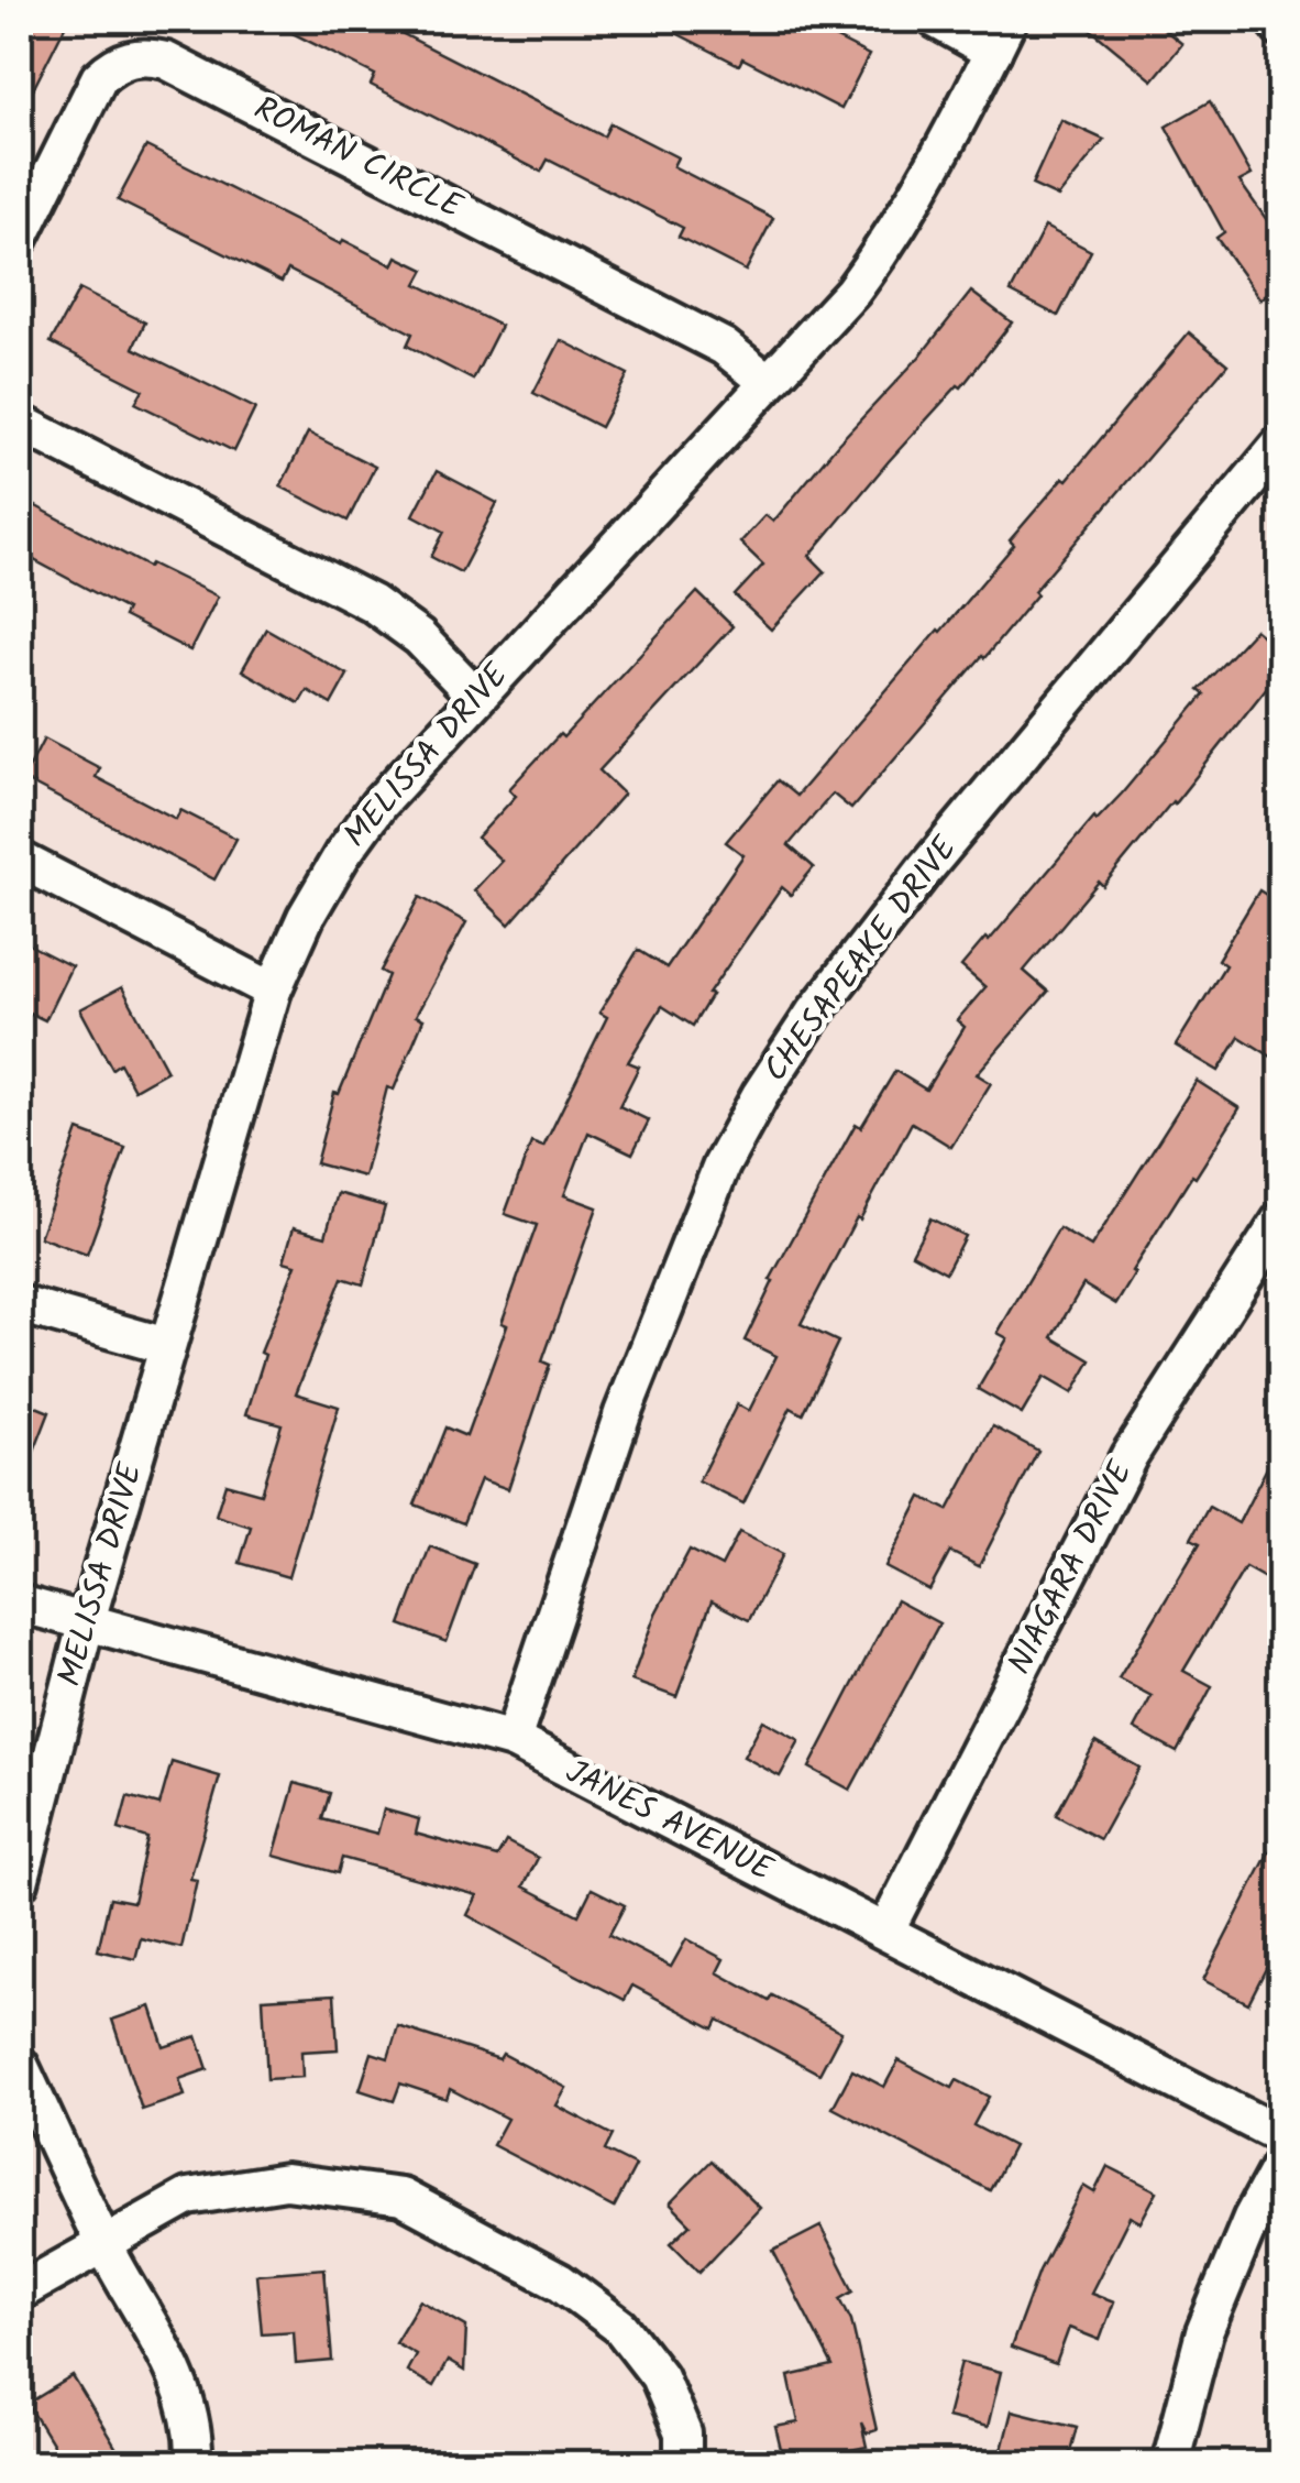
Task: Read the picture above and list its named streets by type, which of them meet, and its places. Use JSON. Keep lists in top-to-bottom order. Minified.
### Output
{"streets":{"street":["ROMAN CIRCLE","MELISSA DRIVE","CHESAPEAKE DRIVE","NIAGARA DRIVE","JANES AVENUE"]},"crossings":[["ROMAN CIRCLE","MELISSA DRIVE"],["MELISSA DRIVE","JANES AVENUE"],["CHESAPEAKE DRIVE","JANES AVENUE"],["NIAGARA DRIVE","JANES AVENUE"]]}
